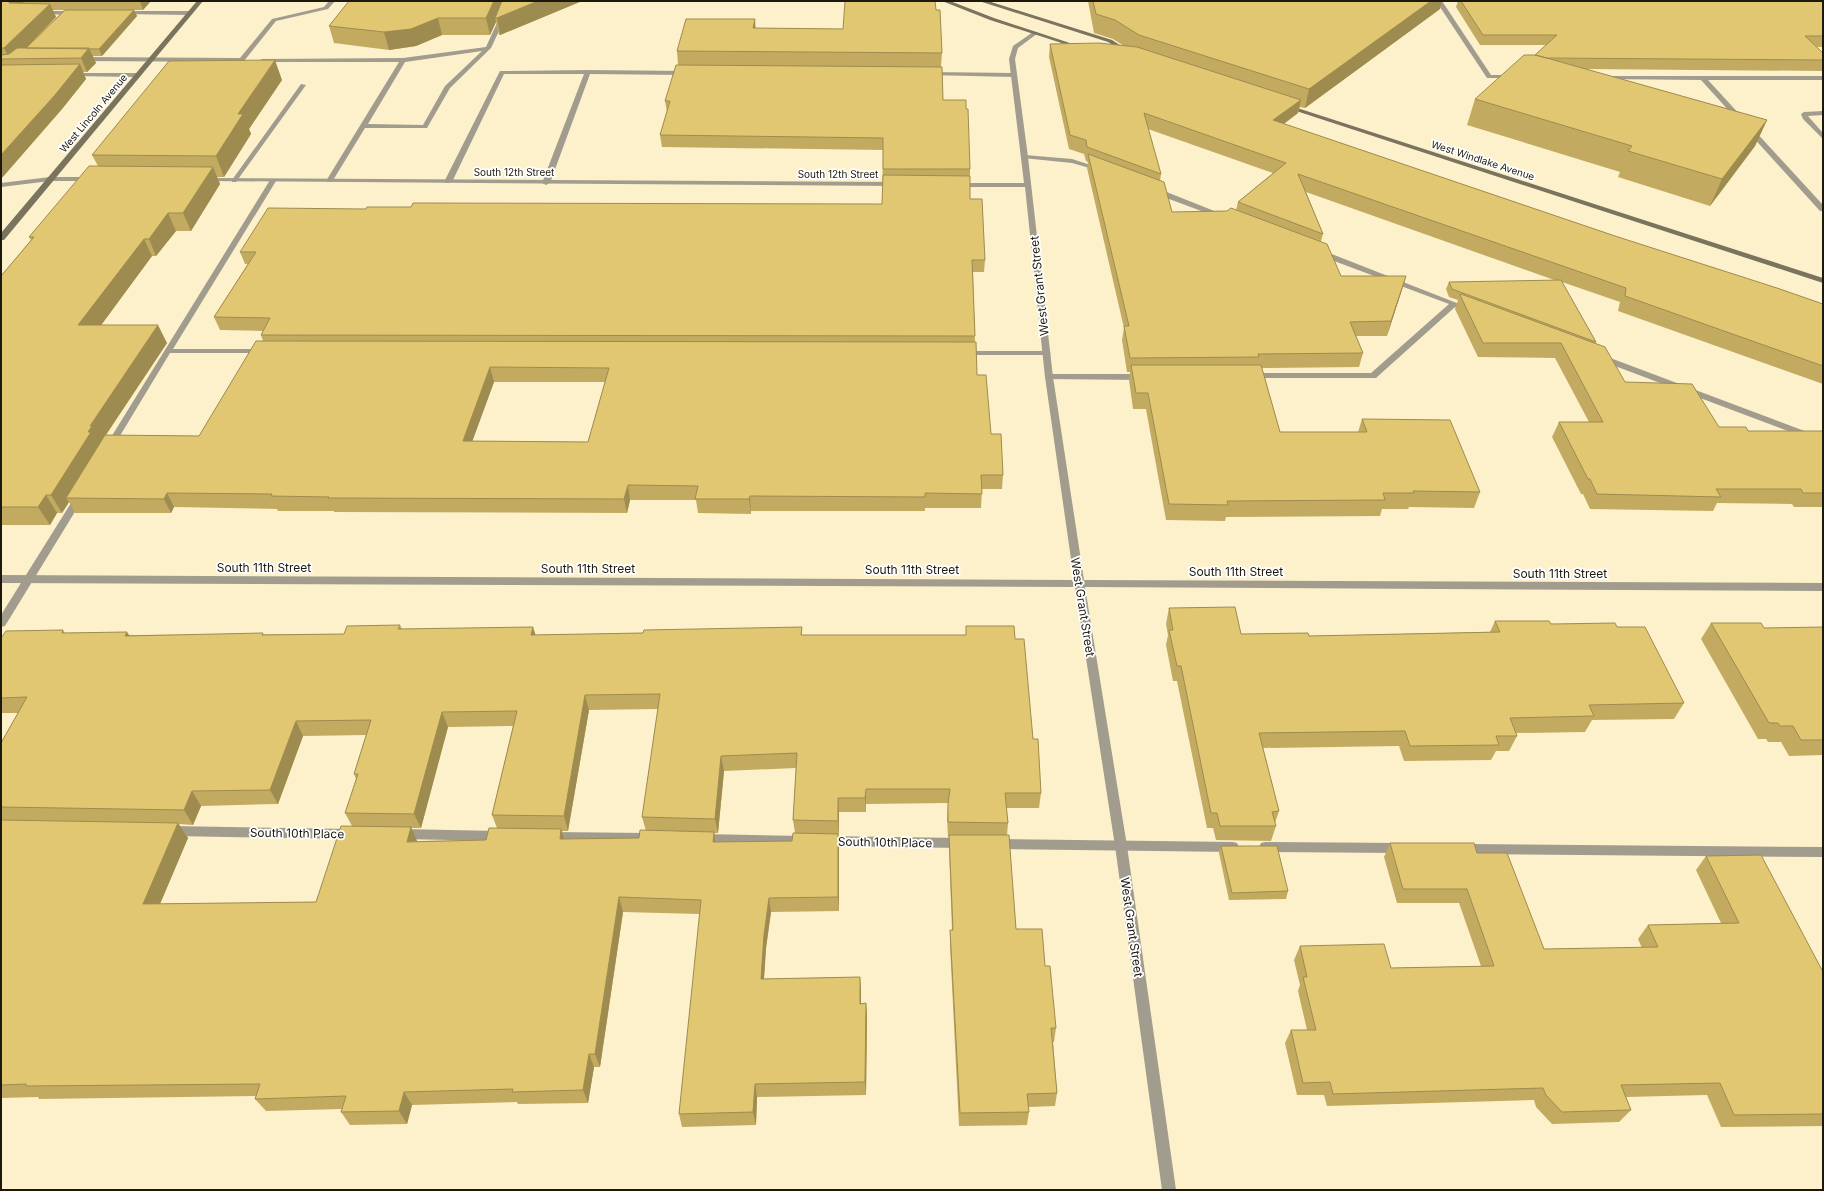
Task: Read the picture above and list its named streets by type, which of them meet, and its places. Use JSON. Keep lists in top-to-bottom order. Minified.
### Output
{"streets":{"street":["West Lincoln Avenue","West Windlake Avenue","South 12th Street","West Grant Street","South 11th Street","South 10th Place"]},"crossings":[["West Grant Street","South 11th Street"],["West Grant Street","South 10th Place"]]}
